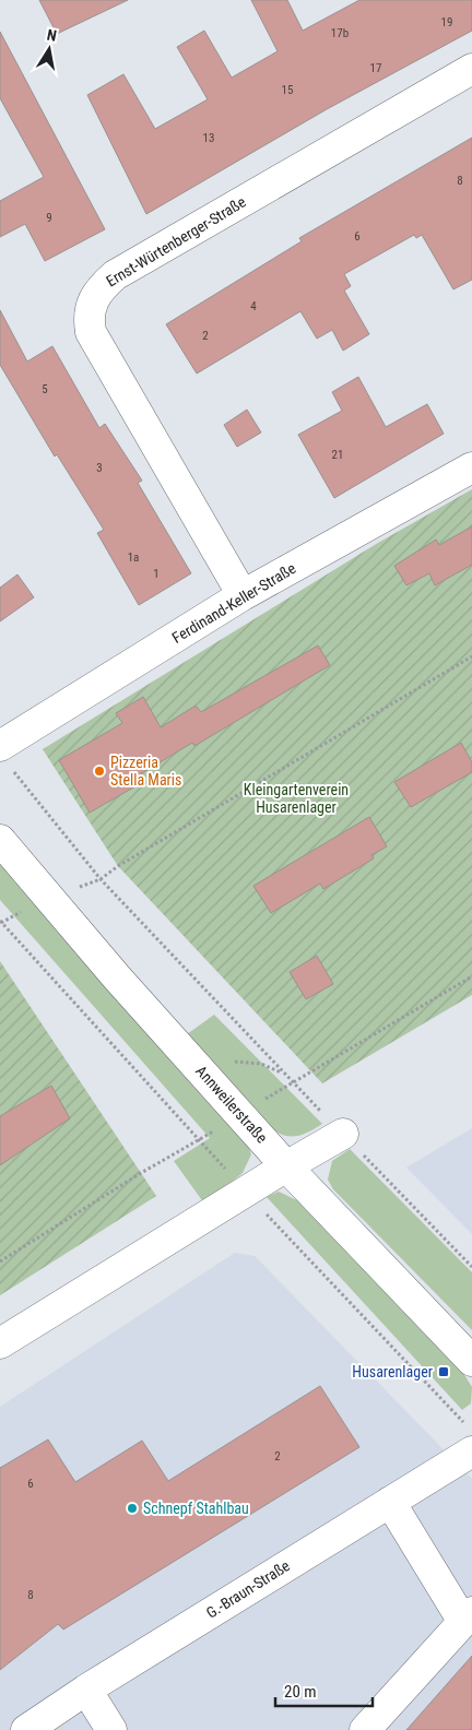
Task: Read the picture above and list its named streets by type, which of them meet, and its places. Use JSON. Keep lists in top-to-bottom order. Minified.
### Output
{"streets":{"street":["Ernst-Würtenberger-Straße","Ferdinand-Keller-Straße","Annweilerstraße","G.-Braun-Straße"]},"crossings":[["Ernst-Würtenberger-Straße","Ferdinand-Keller-Straße"]],"parks":["Kleingartenverein Husarenlager"],"places":{"other":["Pizzeria Stella Maris","Schnepf Stahlbau"],"transit":["Husarenlager"]},"house_numbers":["19","17b","17","15","13","8","9","6","4","2","5","21","3","1a","1","2","6","8"],"scale_bar":"20 m","north":"top"}
